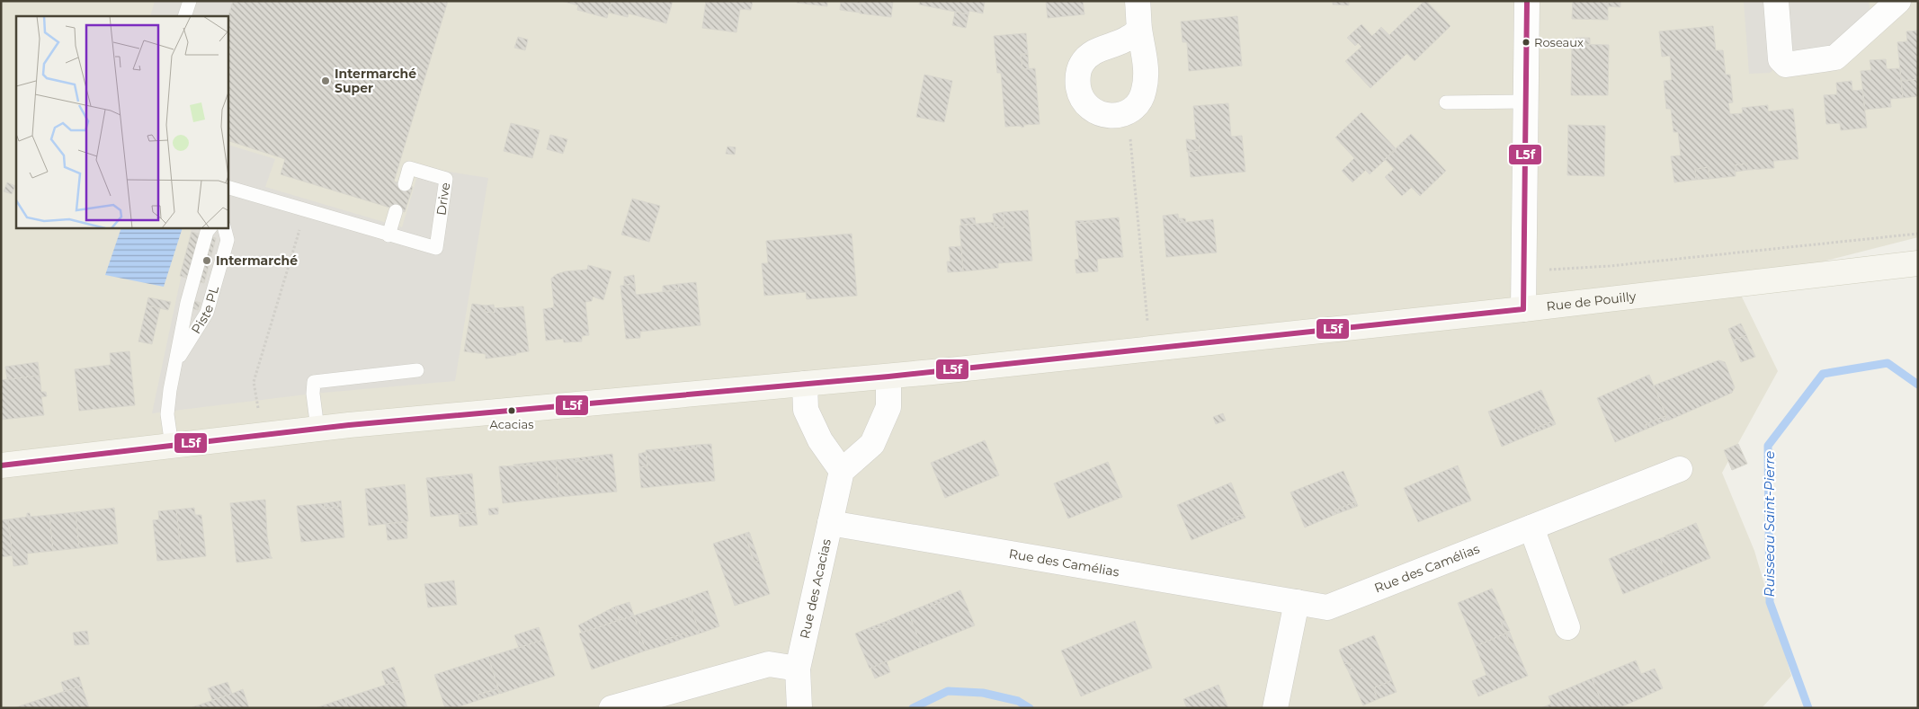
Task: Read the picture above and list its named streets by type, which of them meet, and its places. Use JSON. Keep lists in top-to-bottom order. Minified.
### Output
{"streets":{"main road":["Rue de Pouilly"],"street":["Rue des Camélias","Rue des Acacias"],"lane":["Drive","Piste PL"]},"crossings":[["Rue des Camélias","Rue des Acacias"]],"water":["Ruisseau Saint-Pierre"],"places":["Roseaux","Intermarché Super","Intermarché","Acacias"],"lines":["transit line L5f"]}
